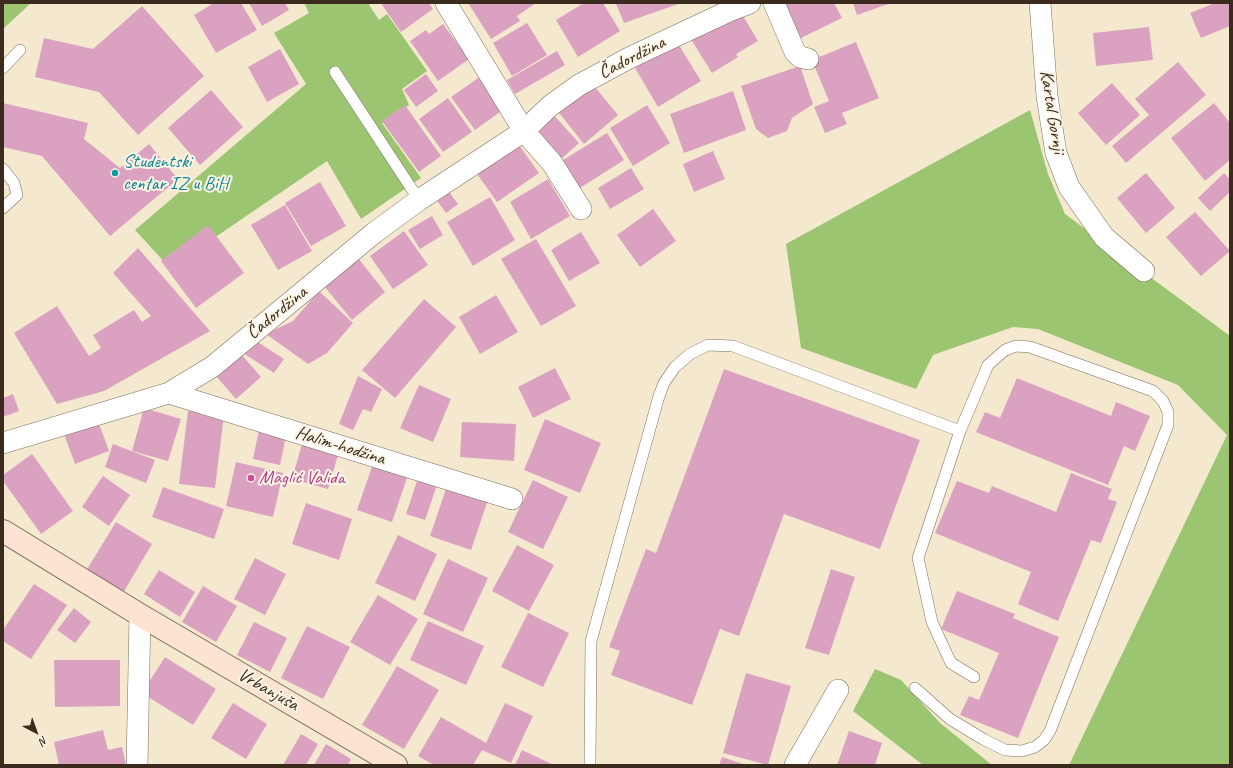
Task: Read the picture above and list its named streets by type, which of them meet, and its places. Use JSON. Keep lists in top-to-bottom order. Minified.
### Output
{"streets":{"street":["Čadordžina","Kartal Gornji","Halim-hodžina","Vrbanjuša"]},"crossings":[["Čadordžina","Halim-hodžina"]],"places":["Studentski centar IZ u BiH","Maglić Valida"],"north":"bottom right"}
